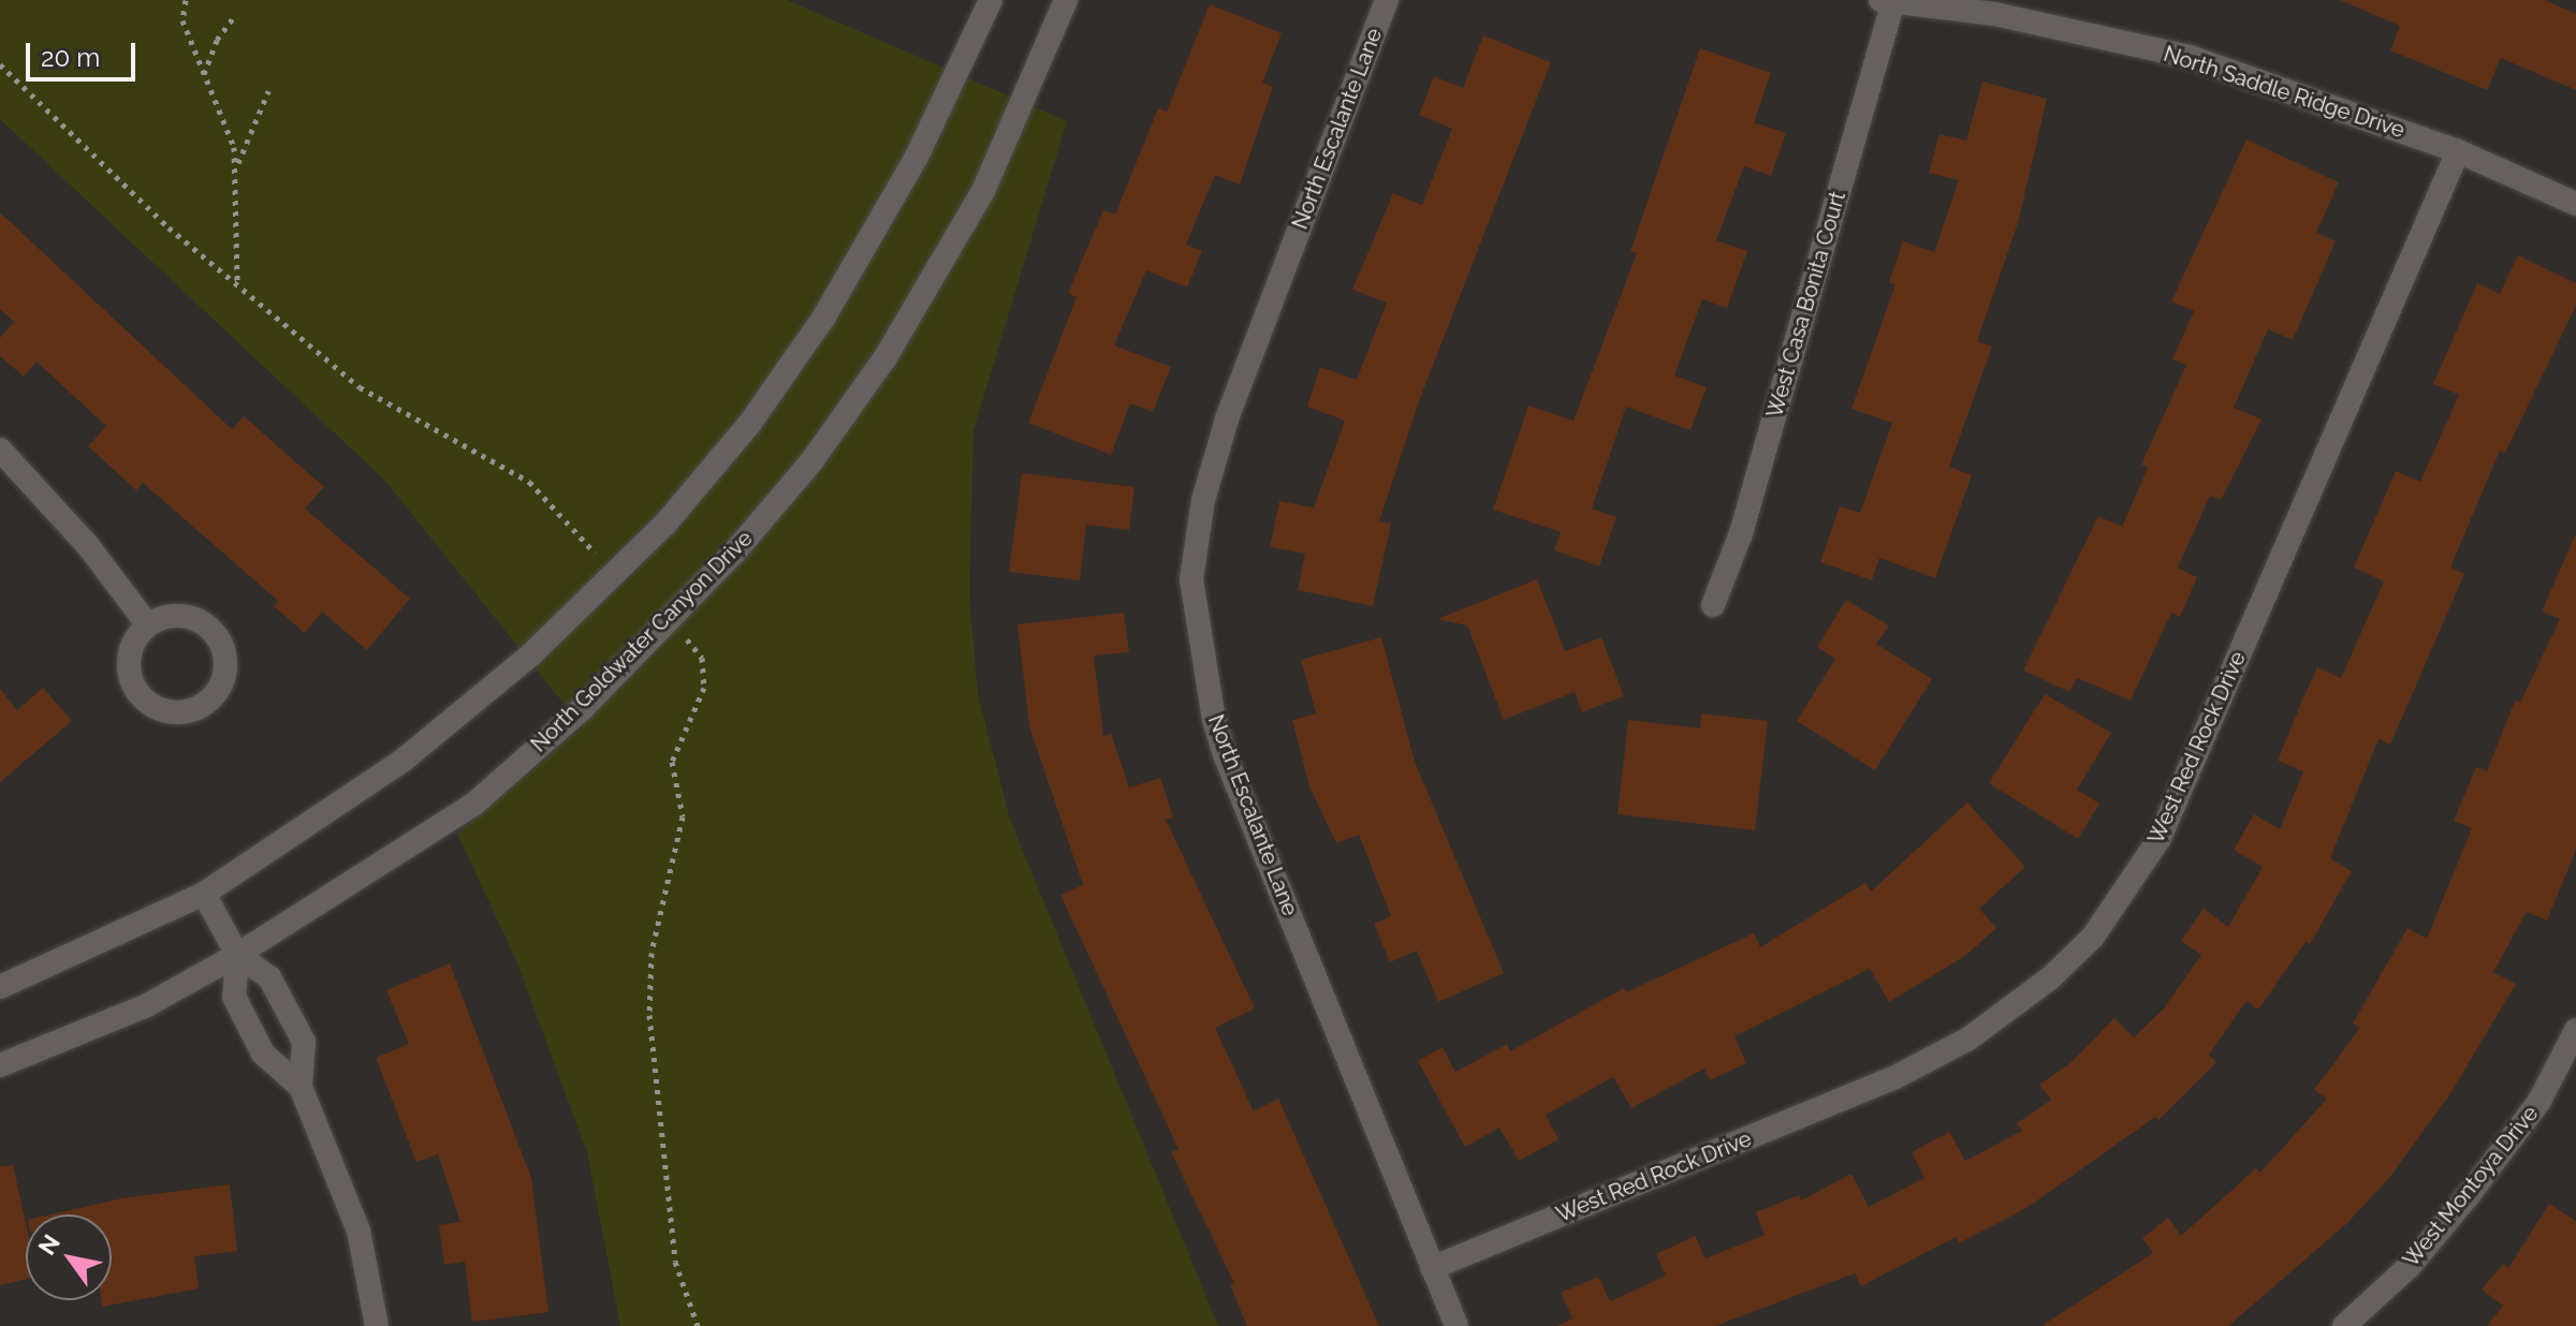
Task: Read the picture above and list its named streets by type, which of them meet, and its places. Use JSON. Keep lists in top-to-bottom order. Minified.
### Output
{"streets":{"street":["North Saddle Ridge Drive","North Escalante Lane","West Casa Bonita Court","North Goldwater Canyon Drive","West Red Rock Drive","West Montoya Drive"]},"crossings":[["North Saddle Ridge Drive","West Casa Bonita Court"],["North Saddle Ridge Drive","West Red Rock Drive"],["North Escalante Lane","West Red Rock Drive"]],"scale_bar":"20 m","north":"top left"}
